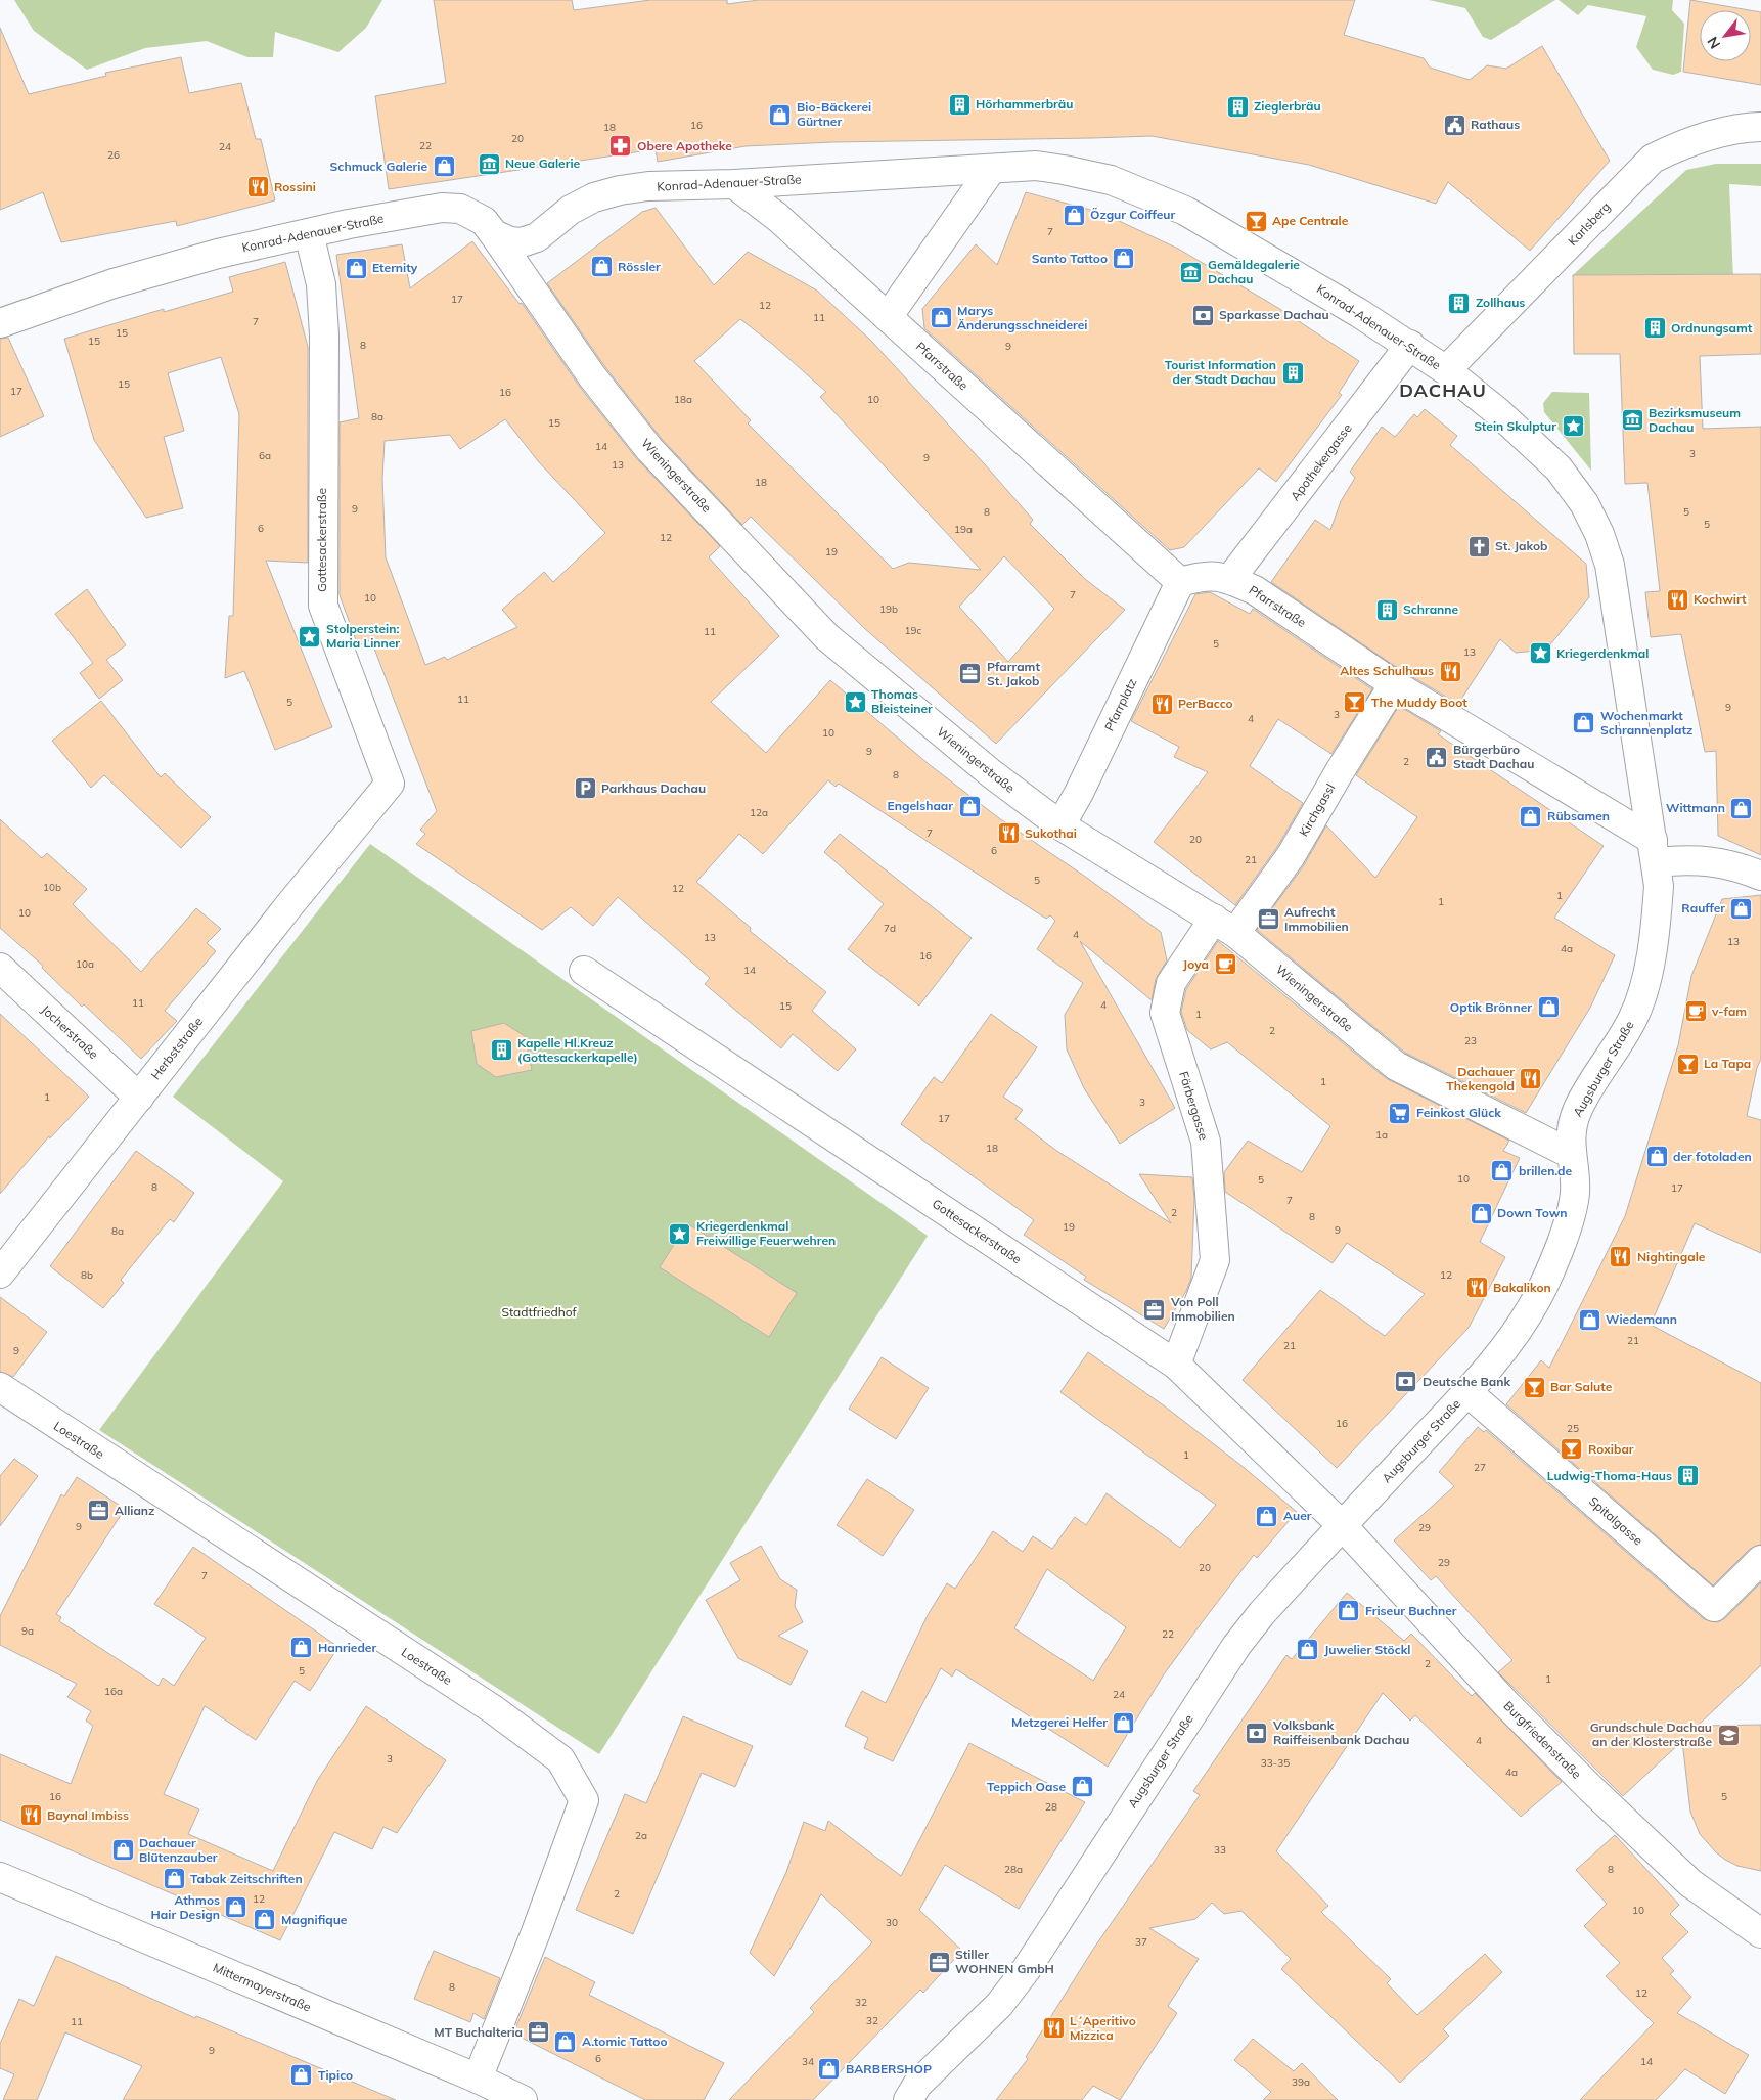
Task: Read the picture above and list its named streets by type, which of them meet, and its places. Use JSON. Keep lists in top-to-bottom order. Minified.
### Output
{"streets":{"street":["Konrad-Adenauer-Straße","Karlsberg","Pfarrstraße","Apothekergasse","Wieningerstraße","Gottesackerstraße","Pfarrplatz","Kirchgassl","Jocherstraße","Herbststraße","Augsburger Straße","Färbergasse","Loestraße","Spitalgasse","Burgfriedenstraße","Mittermayerstraße"]},"crossings":[["Konrad-Adenauer-Straße","Karlsberg"],["Konrad-Adenauer-Straße","Pfarrstraße"],["Konrad-Adenauer-Straße","Apothekergasse"],["Konrad-Adenauer-Straße","Wieningerstraße"],["Konrad-Adenauer-Straße","Gottesackerstraße"],["Konrad-Adenauer-Straße","Augsburger Straße"],["Karlsberg","Augsburger Straße"],["Pfarrstraße","Apothekergasse"],["Pfarrstraße","Pfarrplatz"],["Pfarrstraße","Kirchgassl"],["Pfarrstraße","Augsburger Straße"],["Wieningerstraße","Pfarrplatz"],["Wieningerstraße","Kirchgassl"],["Wieningerstraße","Augsburger Straße"],["Wieningerstraße","Färbergasse"],["Gottesackerstraße","Herbststraße"],["Gottesackerstraße","Augsburger Straße"],["Gottesackerstraße","Färbergasse"],["Gottesackerstraße","Burgfriedenstraße"],["Kirchgassl","Färbergasse"],["Jocherstraße","Herbststraße"],["Augsburger Straße","Spitalgasse"],["Augsburger Straße","Burgfriedenstraße"],["Loestraße","Mittermayerstraße"]],"districts":["DACHAU"],"parks":["Stadtfriedhof"],"places":{"building":["Hörhammerbräu","Zieglerbräu","Zollhaus","Ordnungsamt","Tourist Information der Stadt Dachau","Schranne","Kapelle Hl.Kreuz (Gottesackerkapelle)","Ludwig-Thoma-Haus"],"shop":["Bio-Bäckerei Gürtner","Schmuck Galerie","Özgur Coiffeur","Santo Tattoo","Rössler","Eternity","Marys Änderungsschneiderei","Wochenmarkt Schrannenplatz","Engelshaar","Wittmann","Rübsamen","Rauffer","Optik Brönner","der fotoladen","brillen.de","Down Town","Wiedemann","Auer","Friseur Buchner","Hanrieder","Juwelier Stöckl","Metzgerei Helfer","Teppich Oase","Dachauer Blütenzauber","Tabak Zeitschriften","Athmos Hair Design","Magnifique","A.tomic Tattoo","BARBERSHOP","Tipico"],"public building":["Rathaus","Bürgerbüro Stadt Dachau"],"pharmacy":["Obere Apotheke"],"museum":["Neue Galerie","Gemäldegalerie Dachau","Bezirksmuseum Dachau"],"restaurant":["Rossini","Kochwirt","Altes Schulhaus","PerBacco","Sukothai","Dachauer Thekengold","Nightingale","Bakalikon","Baynal Imbiss","L´Aperitivo Mizzica"],"bar":["Ape Centrale","The Muddy Boot","La Tapa","Bar Salute","Roxibar"],"bank":["Sparkasse Dachau","Deutsche Bank","Volksbank Raiffeisenbank Dachau"],"place":["Stein Skulptur","Stolperstein: Maria Linner","Kriegerdenkmal","Thomas Bleisteiner","Kriegerdenkmal Freiwillige Feuerwehren"],"church":["St. Jakob"],"office":["Pfarramt St. Jakob","Aufrecht Immobilien","Von Poll Immobilien","Allianz","Stiller WOHNEN GmbH","MT Buchalteria"],"parking":["Parkhaus Dachau"],"cafe":["Joya","v-fam"],"supermarket":["Feinkost Glück"],"school or university":["Grundschule Dachau an der Klosterstraße"]},"house_numbers":["16","18","20","22","24","26","7","17","12","11","7","15","15","8","9","15","17","16","18a","10","8a","15","14","3","6a","9","13","18","9","8","5","5","6","19a","12","19","7","10","19b","19c","11","5","13","11","5","9","3","4","10","9","2","8","12a","7","20","6","21","5","10b","12","1","1","10","7d","4","13","13","4a","16","10a","14","11","4","15","1","2","23","1","1","3","17","1a","18","10","5","8","17","7","2","8","19","9","8a","8b","12","21","21","9","16","25","1","27","9","29","29","20","7","9a","22","2","5","1","16a","24","4","3","33-35","4a","16","5","28","2a","33","28a","8","2","12","10","30","37","8","12","32","32","11","9","6","34","14","39a"],"north":"bottom left"}
